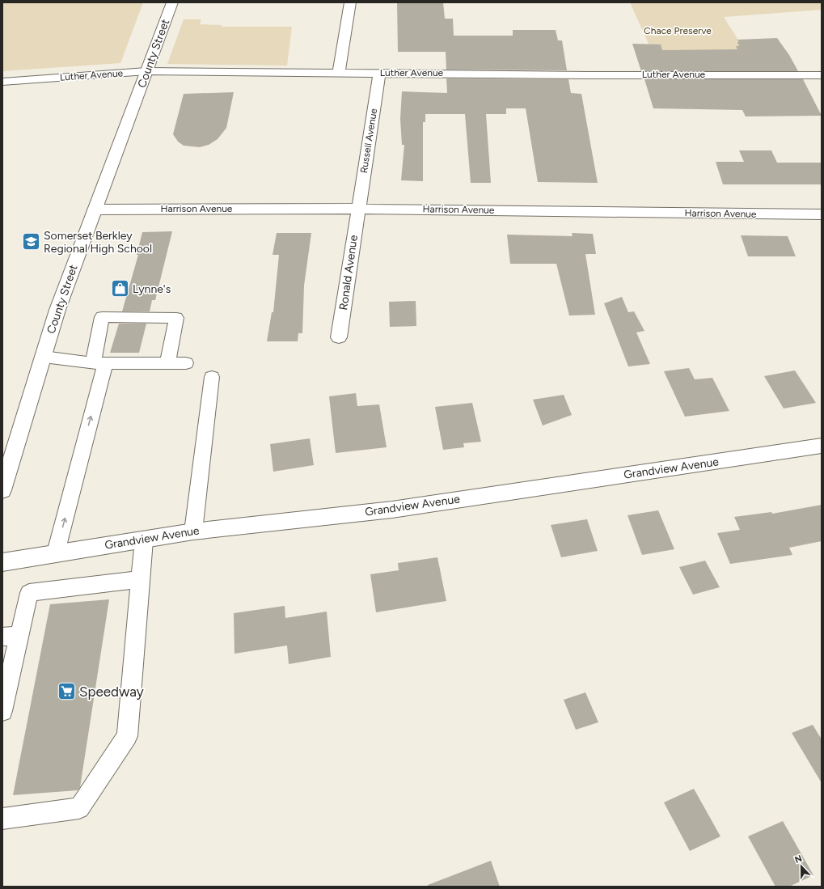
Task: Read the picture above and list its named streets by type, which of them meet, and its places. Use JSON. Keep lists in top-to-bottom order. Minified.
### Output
{"streets":{"street":["County Street","Luther Avenue","Russell Avenue","Harrison Avenue","Ronald Avenue","Grandview Avenue"]},"crossings":[["County Street","Luther Avenue"],["County Street","Harrison Avenue"],["Luther Avenue","Russell Avenue"],["Russell Avenue","Harrison Avenue"],["Russell Avenue","Ronald Avenue"],["Harrison Avenue","Ronald Avenue"]],"parks":["Chace Preserve"],"places":{"school or university":["Somerset Berkley Regional High School"],"shop":["Lynne's"],"supermarket":["Speedway"]},"north":"top"}
